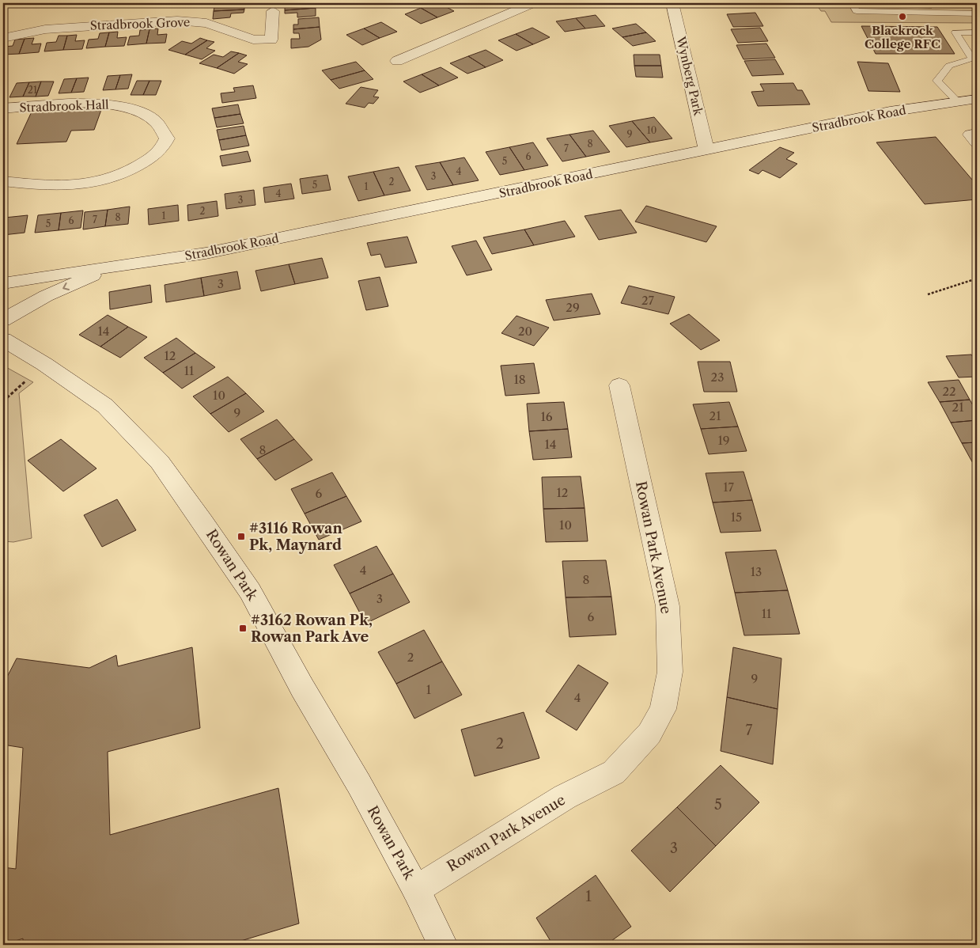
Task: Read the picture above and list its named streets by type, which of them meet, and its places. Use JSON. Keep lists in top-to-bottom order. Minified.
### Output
{"streets":{"street":["Stradbrook Grove","Wynberg Park","Stradbrook Hall","Stradbrook Road","Rowan Park Avenue","Rowan Park"]},"crossings":[["Wynberg Park","Stradbrook Road"],["Rowan Park Avenue","Rowan Park"]],"places":{"other":["Blackrock College RFC"],"transit":["#3116 Rowan Pk, Maynard","#3162 Rowan Pk, Rowan Park Ave"]},"house_numbers":["21","10","9","8","7","6","5","4","3","2","5","1","4","3","2","1","8","7","6","5","3","27","29","14","20","12","11","23","18","22","10","21","9","21","16","19","14","8","17","12","6","15","10","4","13","8","3","11","6","2","9","1","4","7","2","5","3","1"]}
